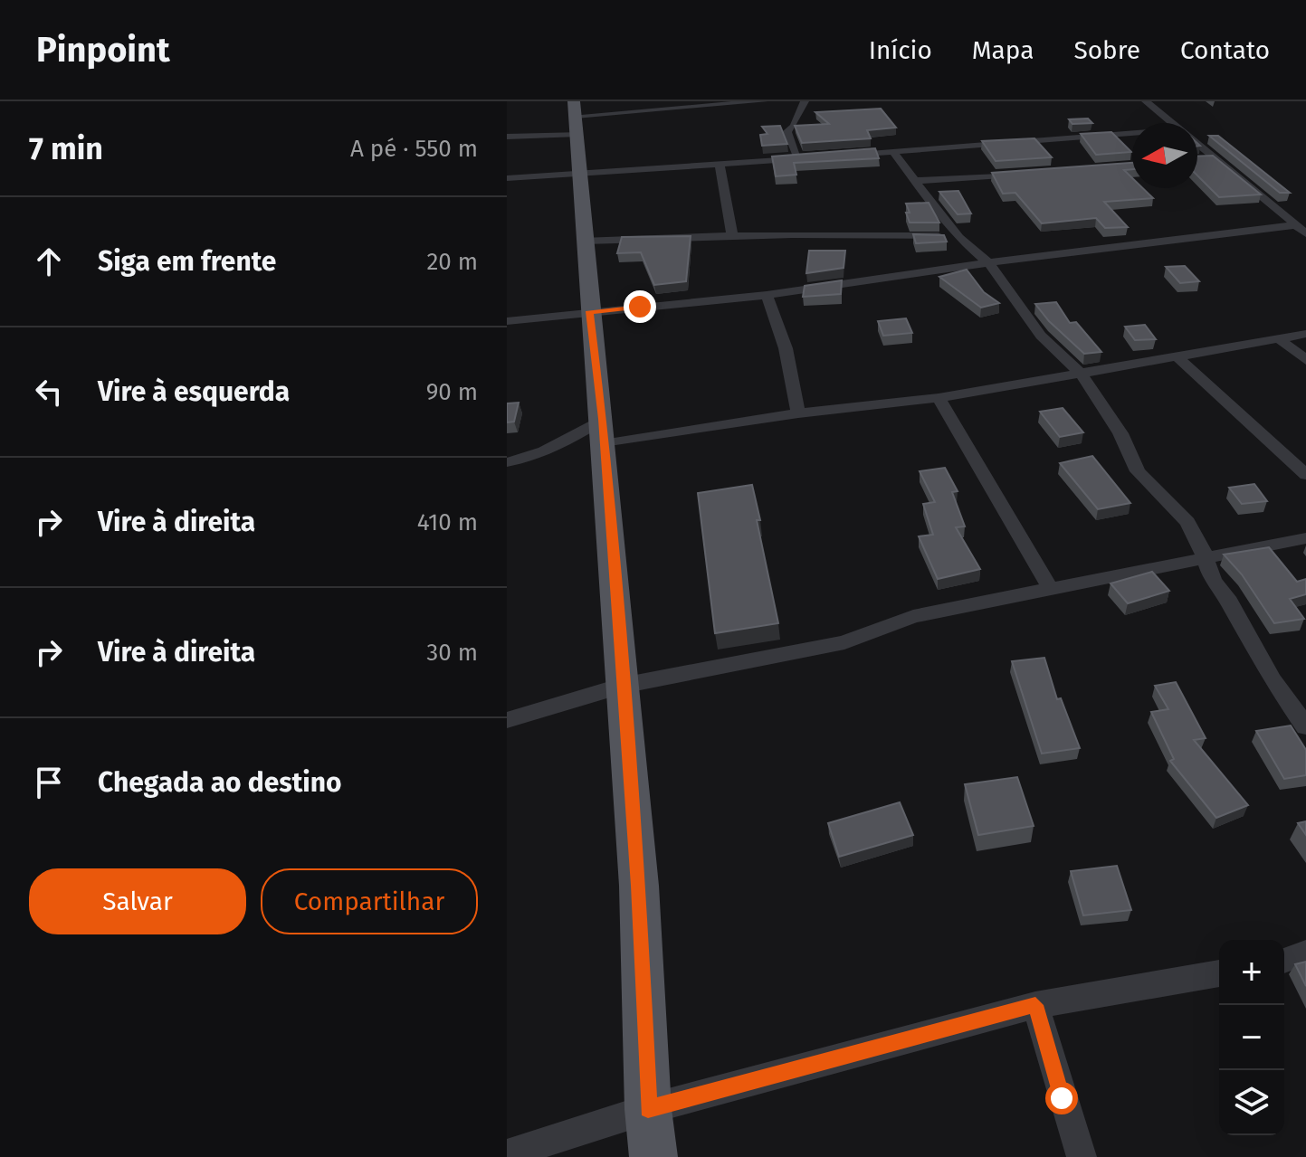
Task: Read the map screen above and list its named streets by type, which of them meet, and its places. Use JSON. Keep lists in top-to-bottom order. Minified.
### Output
{"north":"left","page":{"header":"Pinpoint","nav":["Início","Mapa","Sobre","Contato"],"heading":["7 min","A pé · 550 m"],"list":[["Siga em frente","20 m"],["Vire à esquerda","90 m"],["Vire à direita","410 m"],["Vire à direita","30 m"],"Chegada ao destino"],"buttons":["Salvar","Compartilhar"],"map_buttons":["+","−"]}}
